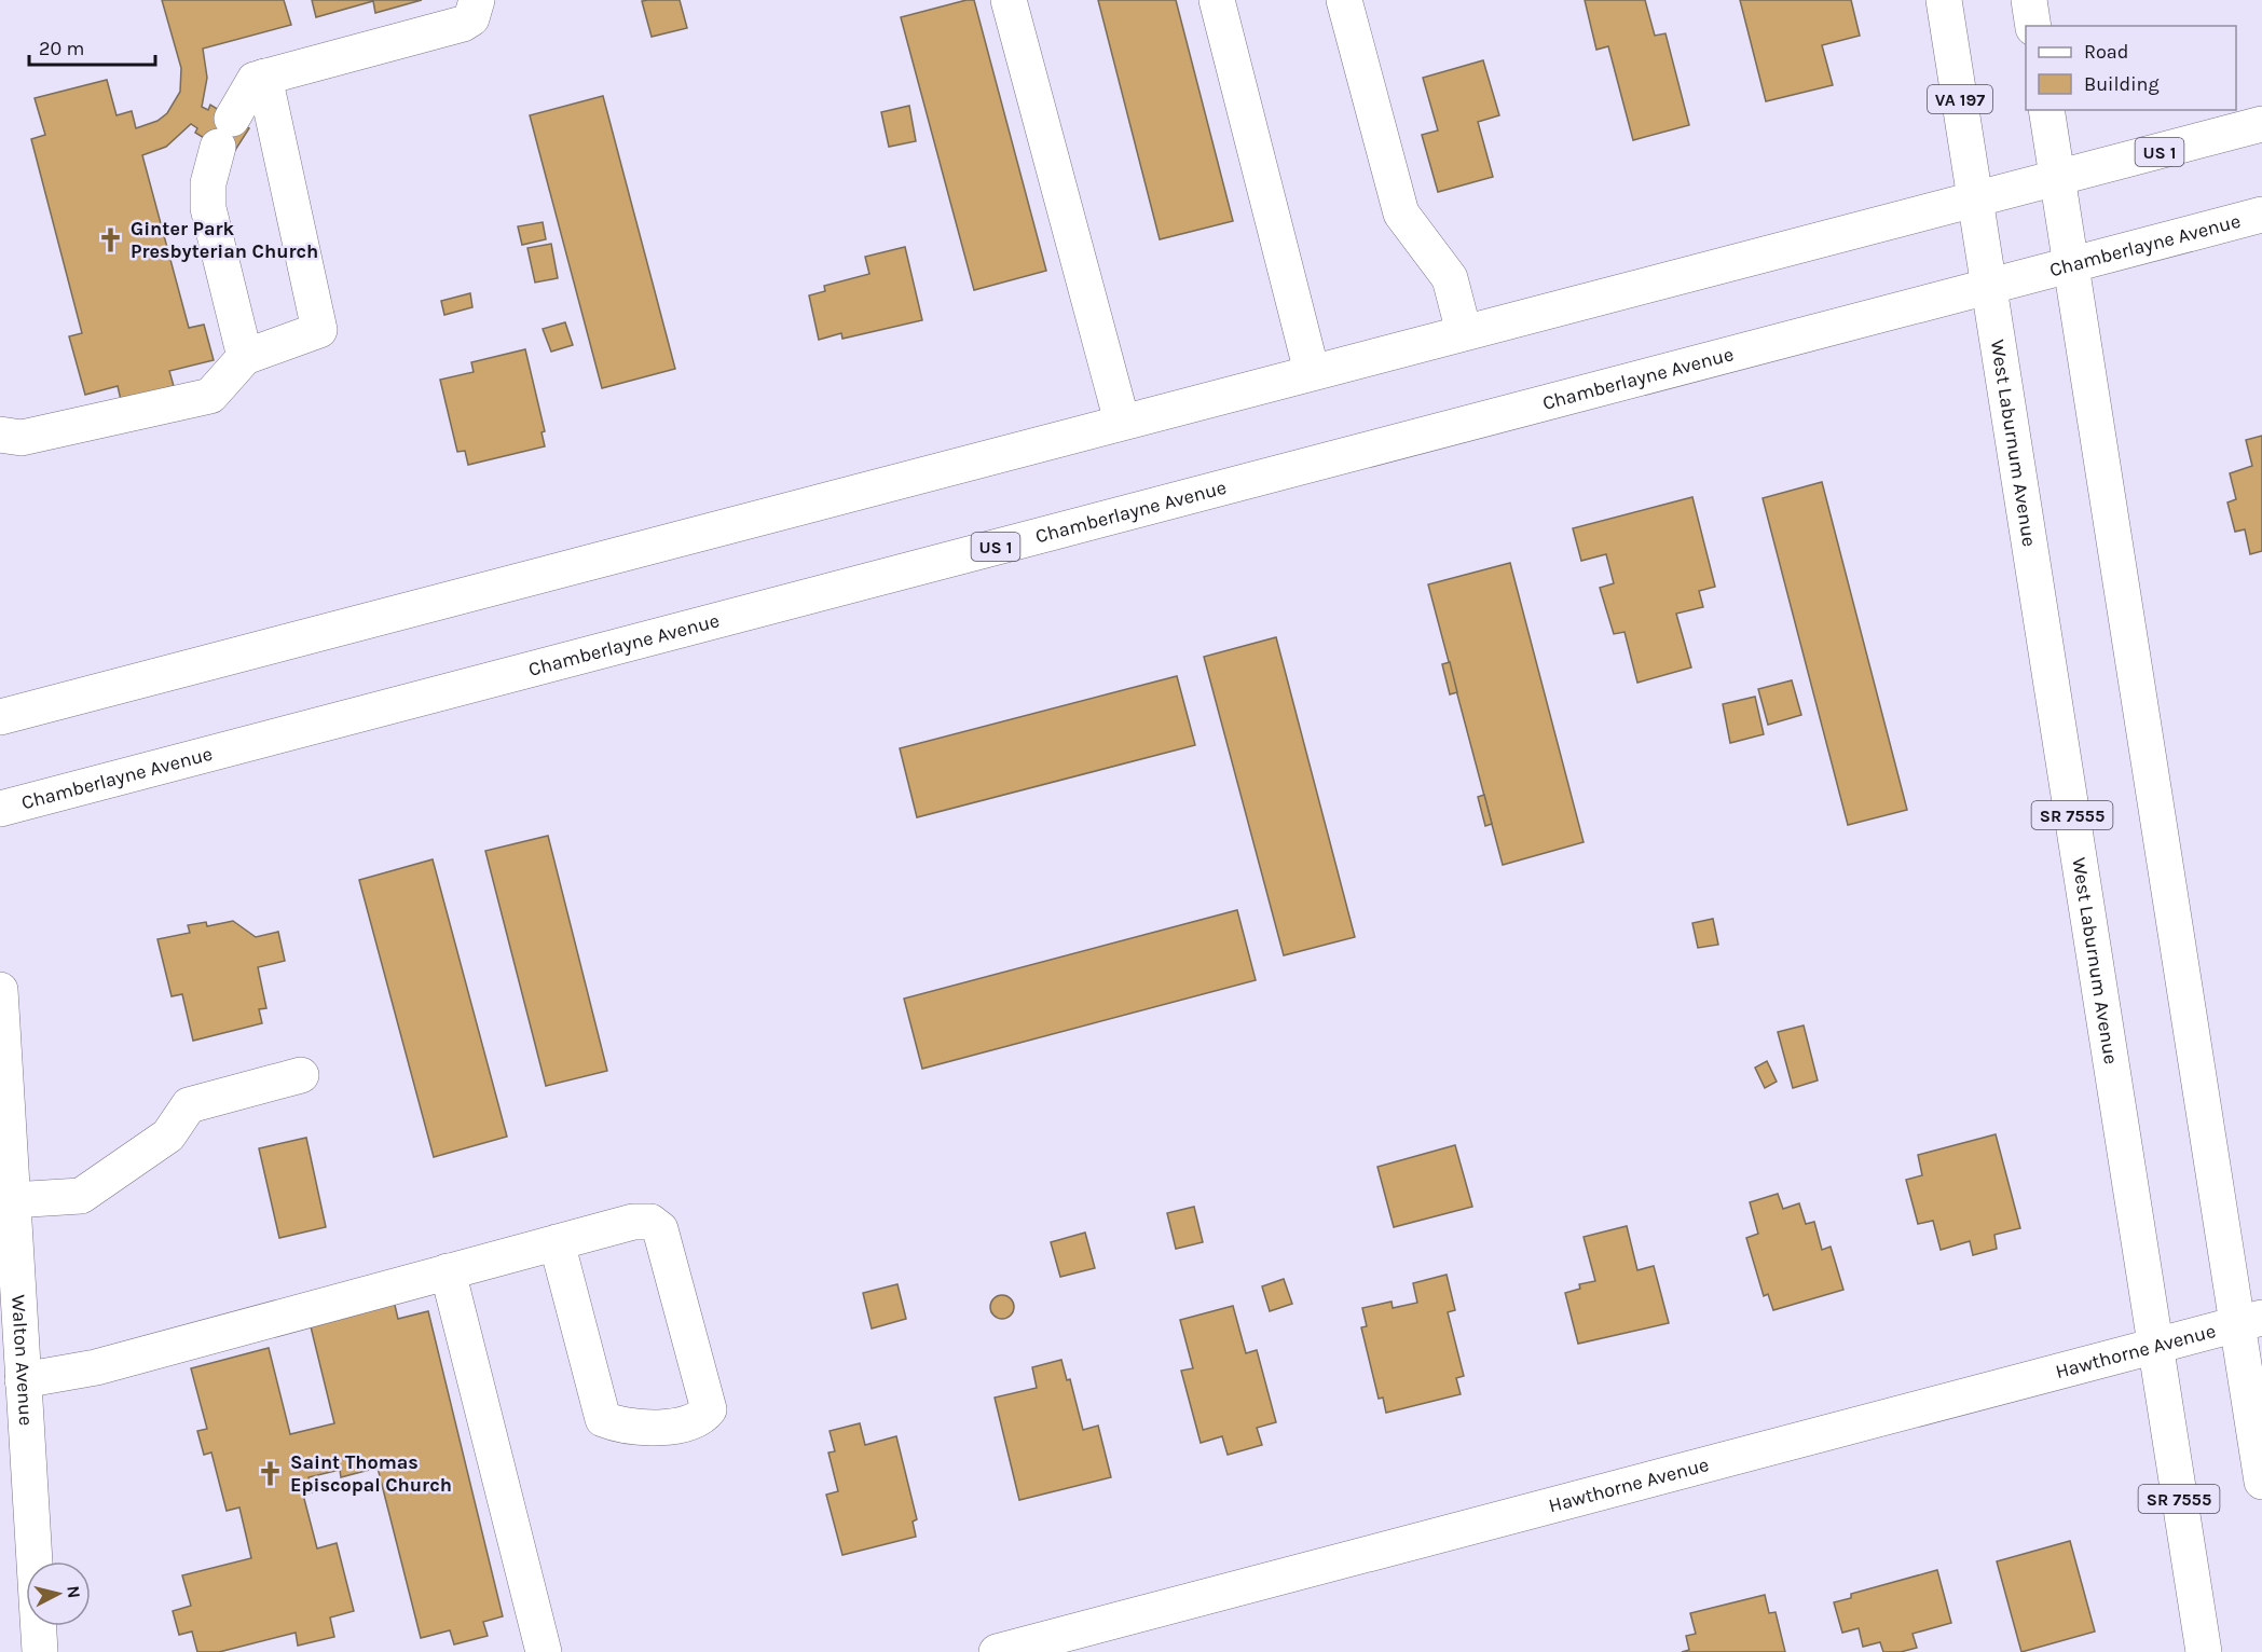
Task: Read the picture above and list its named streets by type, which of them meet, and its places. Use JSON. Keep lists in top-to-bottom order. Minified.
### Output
{"streets":{"main road":["VA 197","US 1","Chamberlayne Avenue","West Laburnum Avenue","SR 7555","Hawthorne Avenue","Walton Avenue"]},"crossings":[["US 1","West Laburnum Avenue"],["Chamberlayne Avenue","West Laburnum Avenue"],["West Laburnum Avenue","Hawthorne Avenue"]],"places":{"church":["Ginter Park Presbyterian Church","Saint Thomas Episcopal Church"]},"legend":["Road","Building"],"scale_bar":"20 m","north":"right"}
